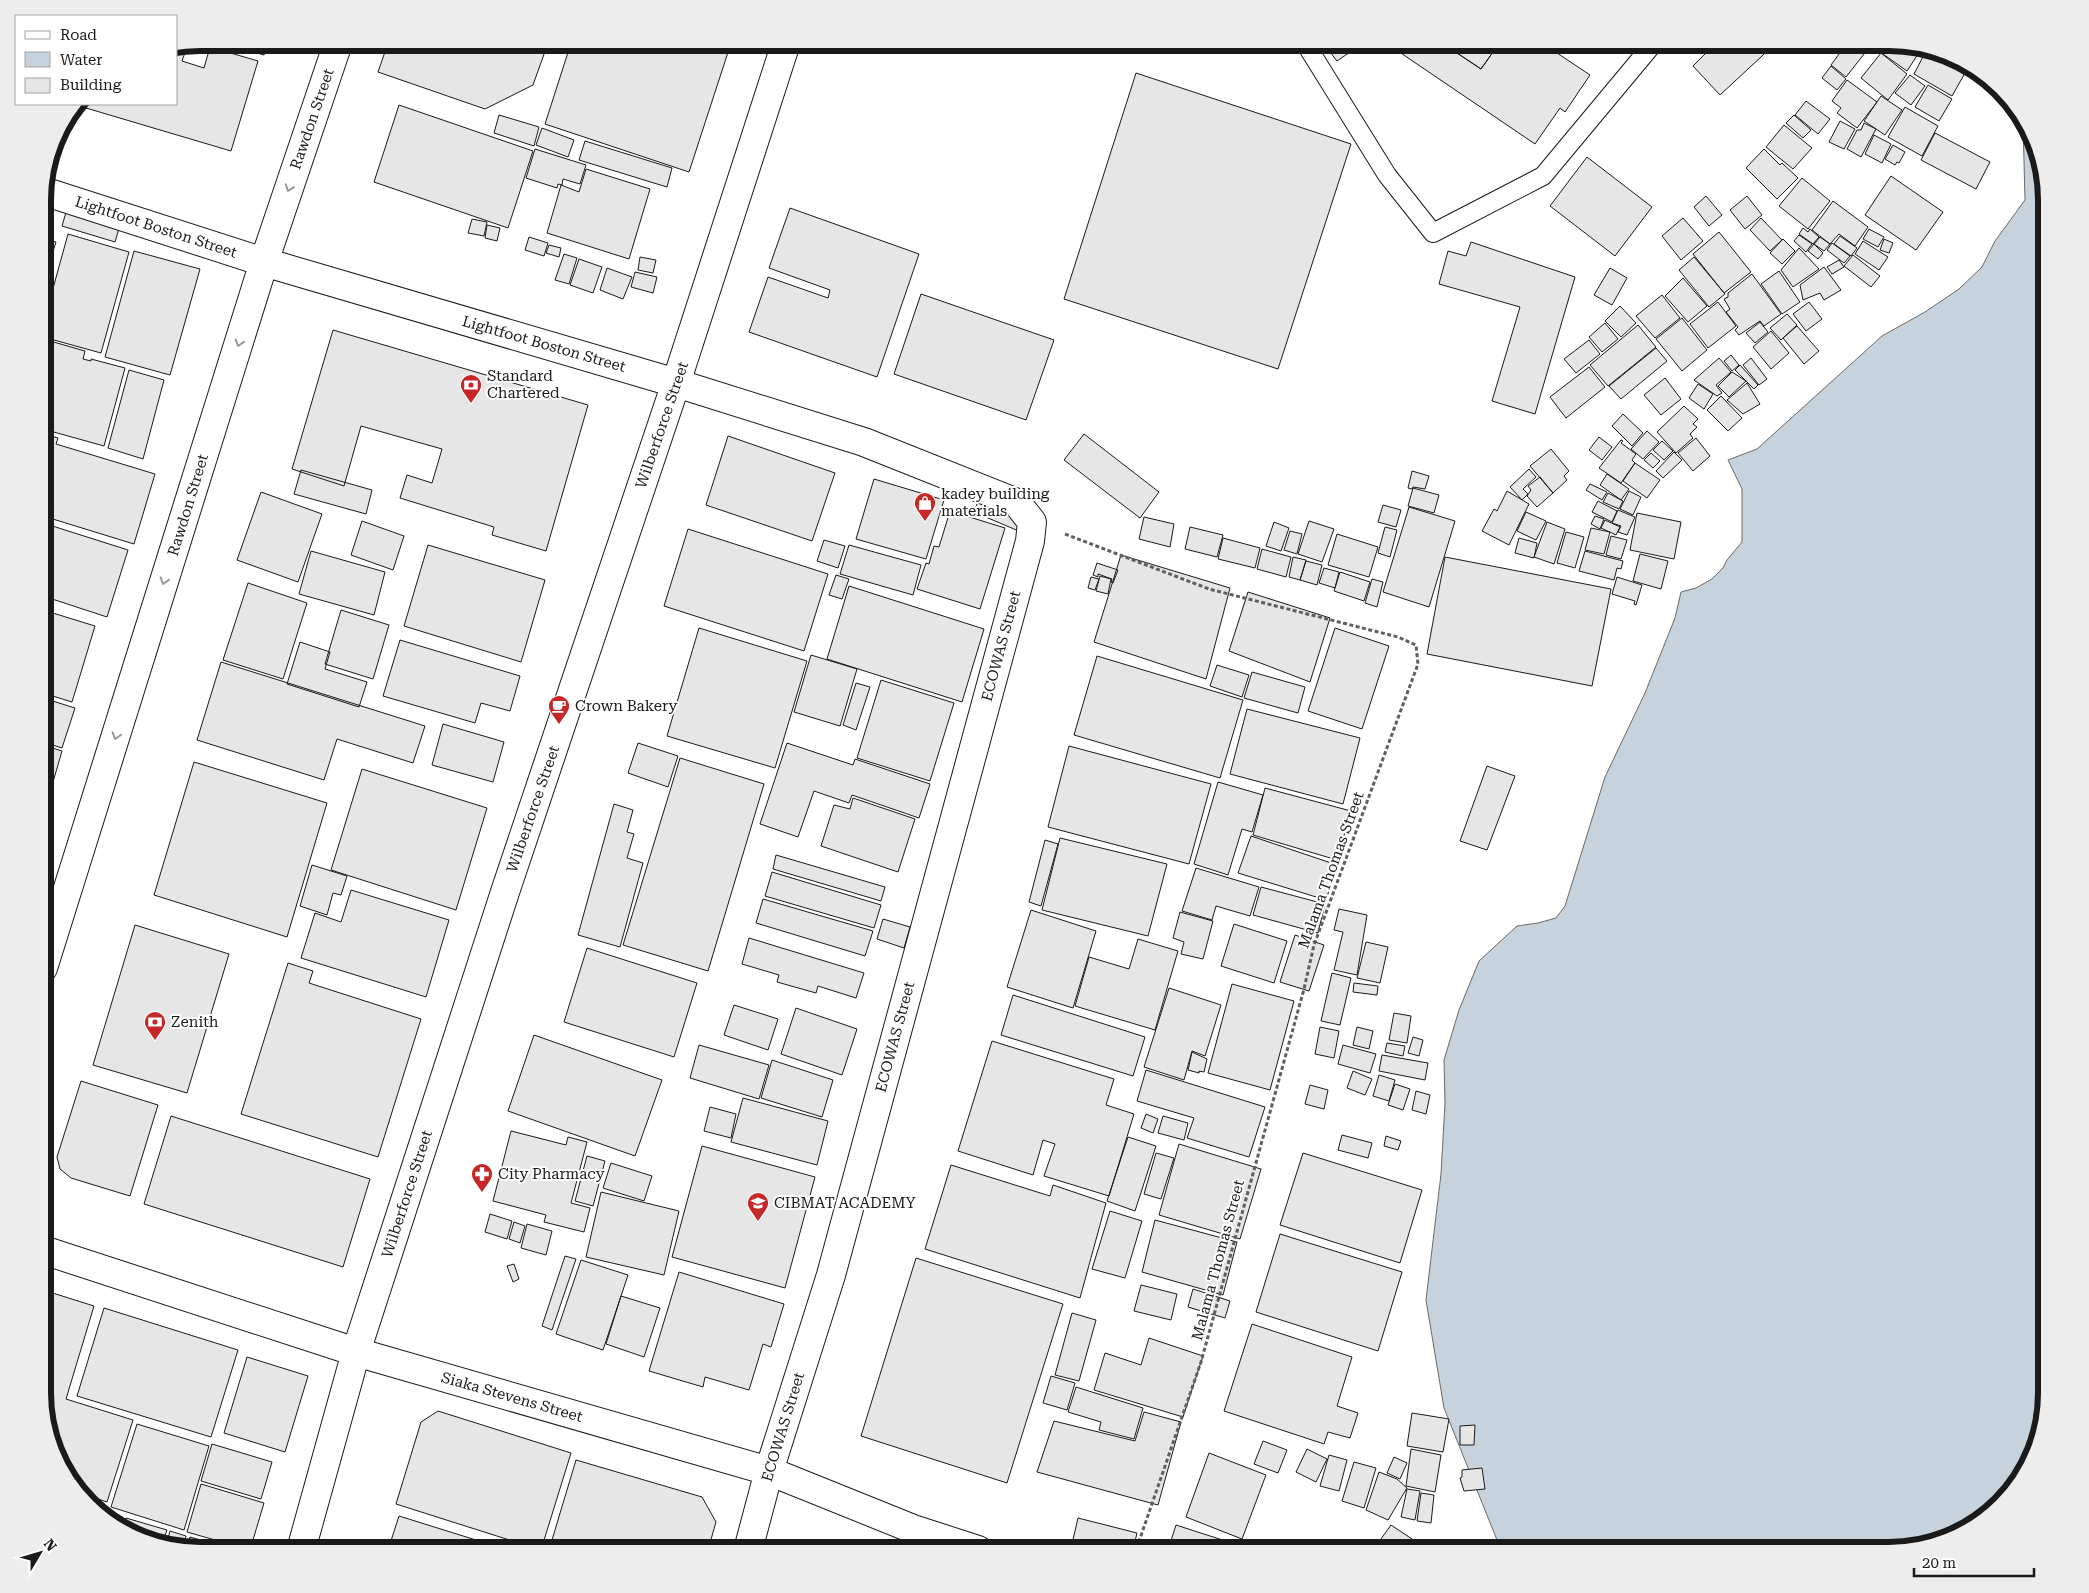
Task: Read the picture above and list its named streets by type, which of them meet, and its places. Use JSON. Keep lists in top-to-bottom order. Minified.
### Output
{"streets":{"street":["Rawdon Street","Lightfoot Boston Street","Wilberforce Street","ECOWAS Street","Siaka Stevens Street"],"path":["Malama Thomas Street"]},"crossings":[["Rawdon Street","Lightfoot Boston Street"],["Lightfoot Boston Street","Wilberforce Street"],["Lightfoot Boston Street","ECOWAS Street"],["Lightfoot Boston Street","Malama Thomas Street"],["Wilberforce Street","Siaka Stevens Street"],["ECOWAS Street","Malama Thomas Street"],["ECOWAS Street","Siaka Stevens Street"]],"one_way":["Rawdon Street"],"places":{"bank":["Standard Chartered","Zenith"],"shop":["kadey building materials"],"cafe":["Crown Bakery"],"pharmacy":["City Pharmacy"],"school or university":["CIBMAT ACADEMY"]},"legend":["Road","Water","Building"],"scale_bar":"20 m","north":"top right"}
